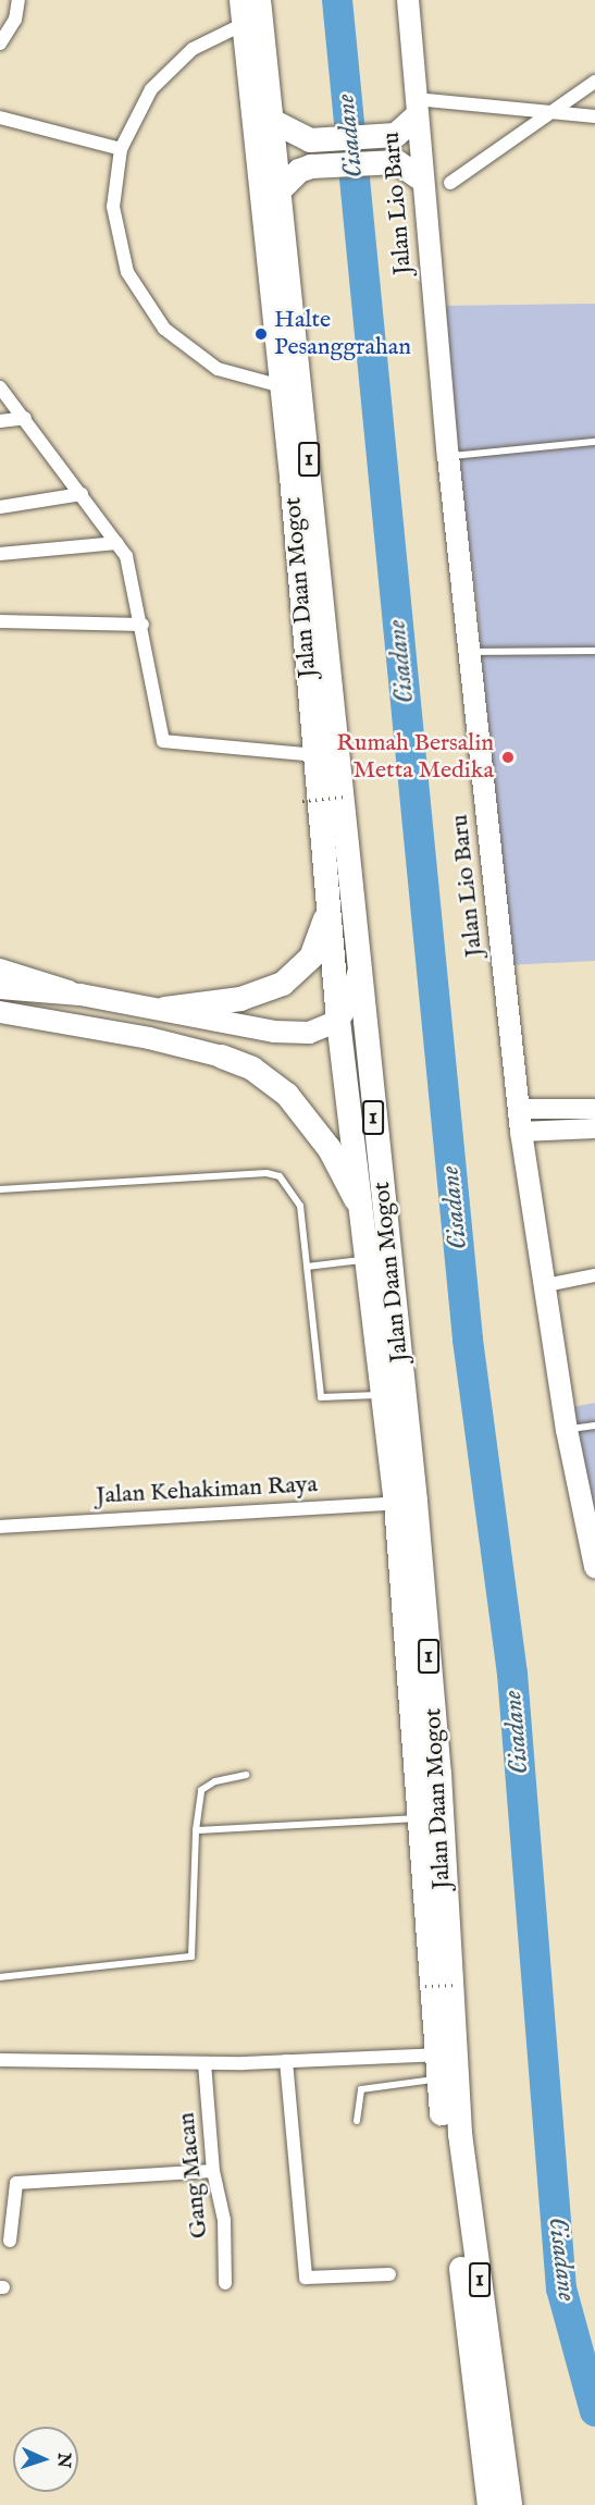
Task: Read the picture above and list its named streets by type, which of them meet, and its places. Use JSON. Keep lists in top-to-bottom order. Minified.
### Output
{"streets":{"highway":["1","Jalan Daan Mogot"],"main road":["Jalan Lio Baru"],"street":["Jalan Kehakiman Raya","Gang Macan"]},"crossings":[["Jalan Daan Mogot","Jalan Kehakiman Raya"]],"water":["Cisadane"],"places":["Halte Pesanggrahan","Rumah Bersalin Metta Medika"],"north":"right"}
